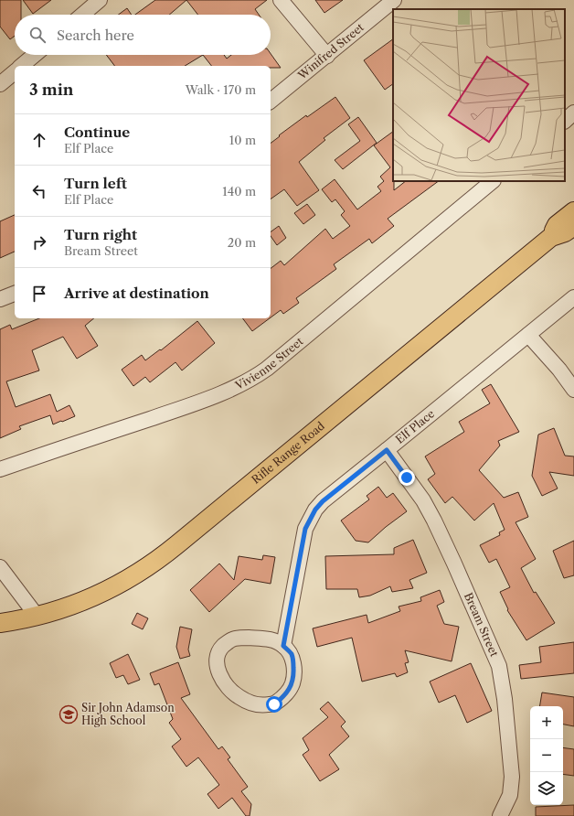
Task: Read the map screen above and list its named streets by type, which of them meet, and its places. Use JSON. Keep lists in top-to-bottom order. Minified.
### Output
{"streets":{"main road":["Rifle Range Road"],"street":["Winifred Street","Vivienne Street","Elf Place","Bream Street"]},"crossings":[["Elf Place","Bream Street"]],"places":{"school or university":["Sir John Adamson High School"]},"page":{"search":"Search here","heading":["3 min","Walk · 170 m"],"list":[["Continue","Elf Place","10 m"],["Turn left","Elf Place","140 m"],["Turn right","Bream Street","20 m"],"Arrive at destination"],"map_buttons":["+","−"]}}
